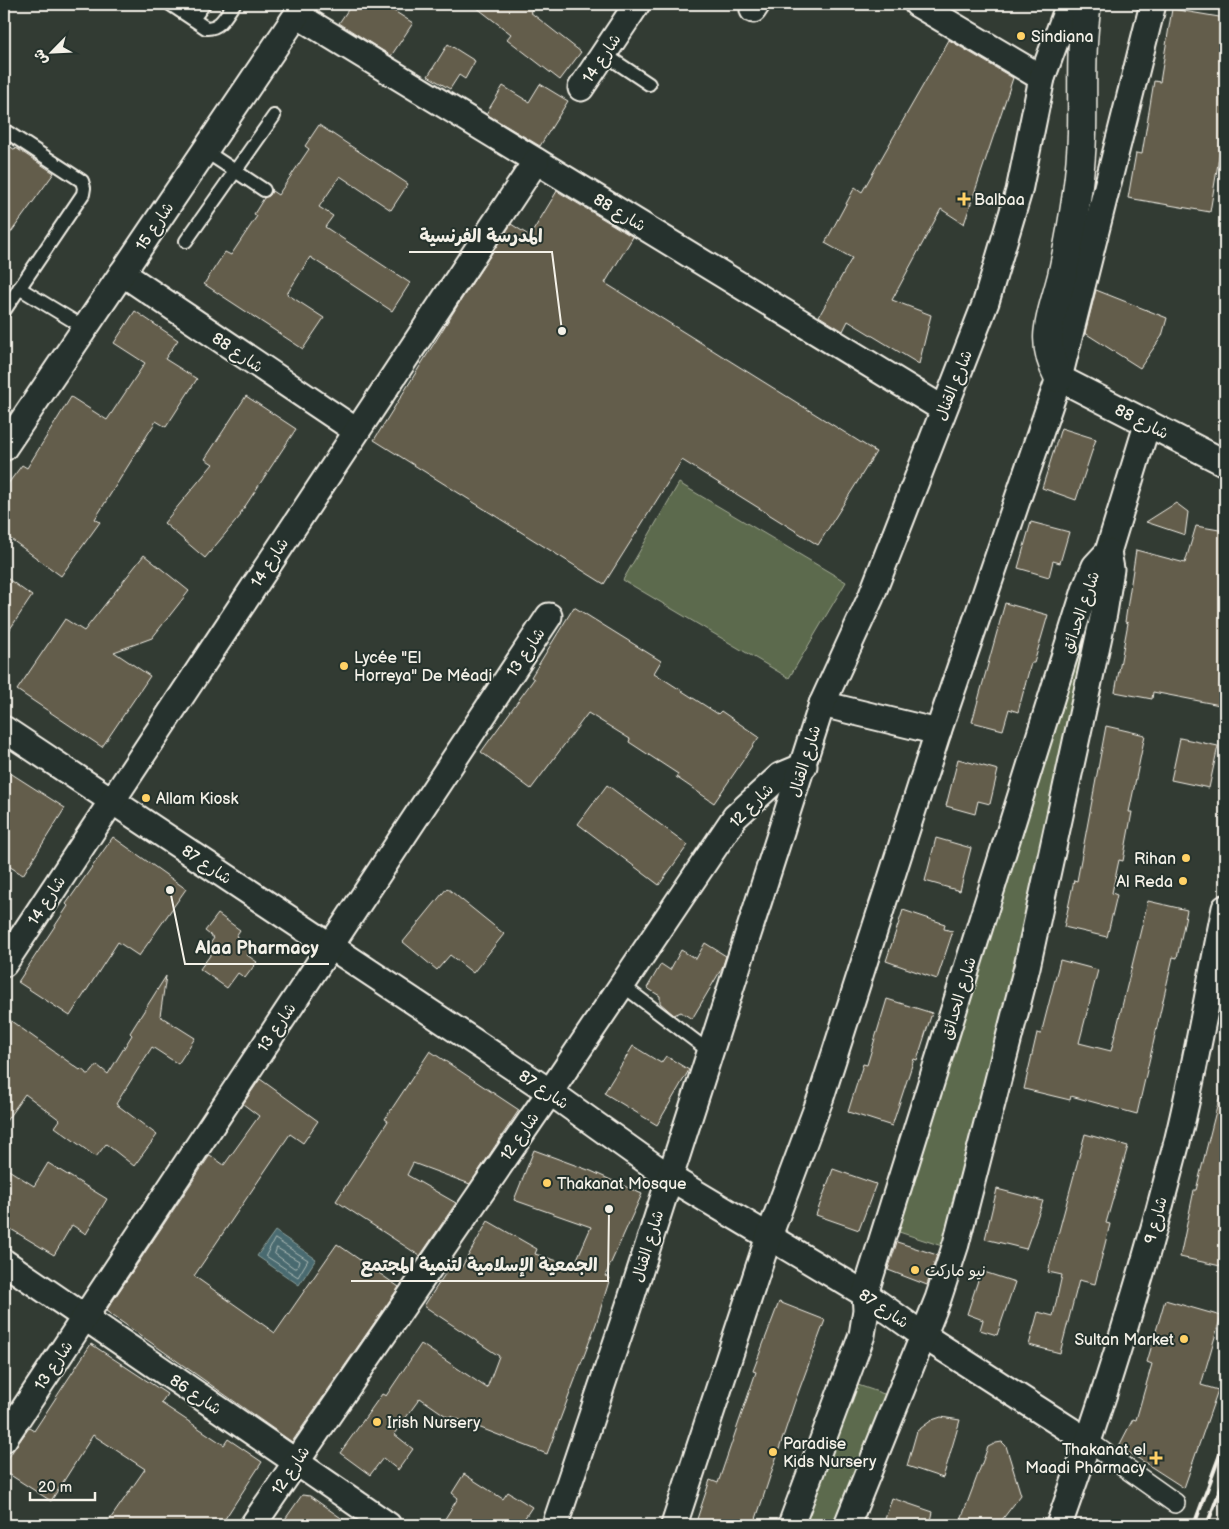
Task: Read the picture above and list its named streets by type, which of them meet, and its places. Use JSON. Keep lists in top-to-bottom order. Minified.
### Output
{"streets":{"street":["شارع 14","شارع 88","شارع 15","شارع القنال","شارع الحدائق","شارع 13","شارع 12","شارع 87","شارع 9","شارع 86"]},"crossings":[["شارع 14","شارع 88"],["شارع 14","شارع 87"],["شارع 88","شارع 15"],["شارع 88","شارع القنال"],["شارع القنال","شارع 12"],["شارع القنال","شارع 87"],["شارع الحدائق","شارع 87"],["شارع 13","شارع 87"],["شارع 13","شارع 86"],["شارع 12","شارع 87"],["شارع 12","شارع 86"],["شارع 87","شارع 9"]],"places":{"other":["Sindiana","المدرسة الفرنسية","Lycée \"El Horreya\" De Méadi","Allam Kiosk","Rihan","Al Reda","Alaa Pharmacy","Thakanat Mosque","الجمعية الإسلامية لتنمية المجتمع","نيو ماركت","Sultan Market","Irish Nursery","Paradise Kids Nursery"],"health":["Balbaa","Thakanat el Maadi Pharmacy"]},"scale_bar":"20 m","north":"bottom left"}
